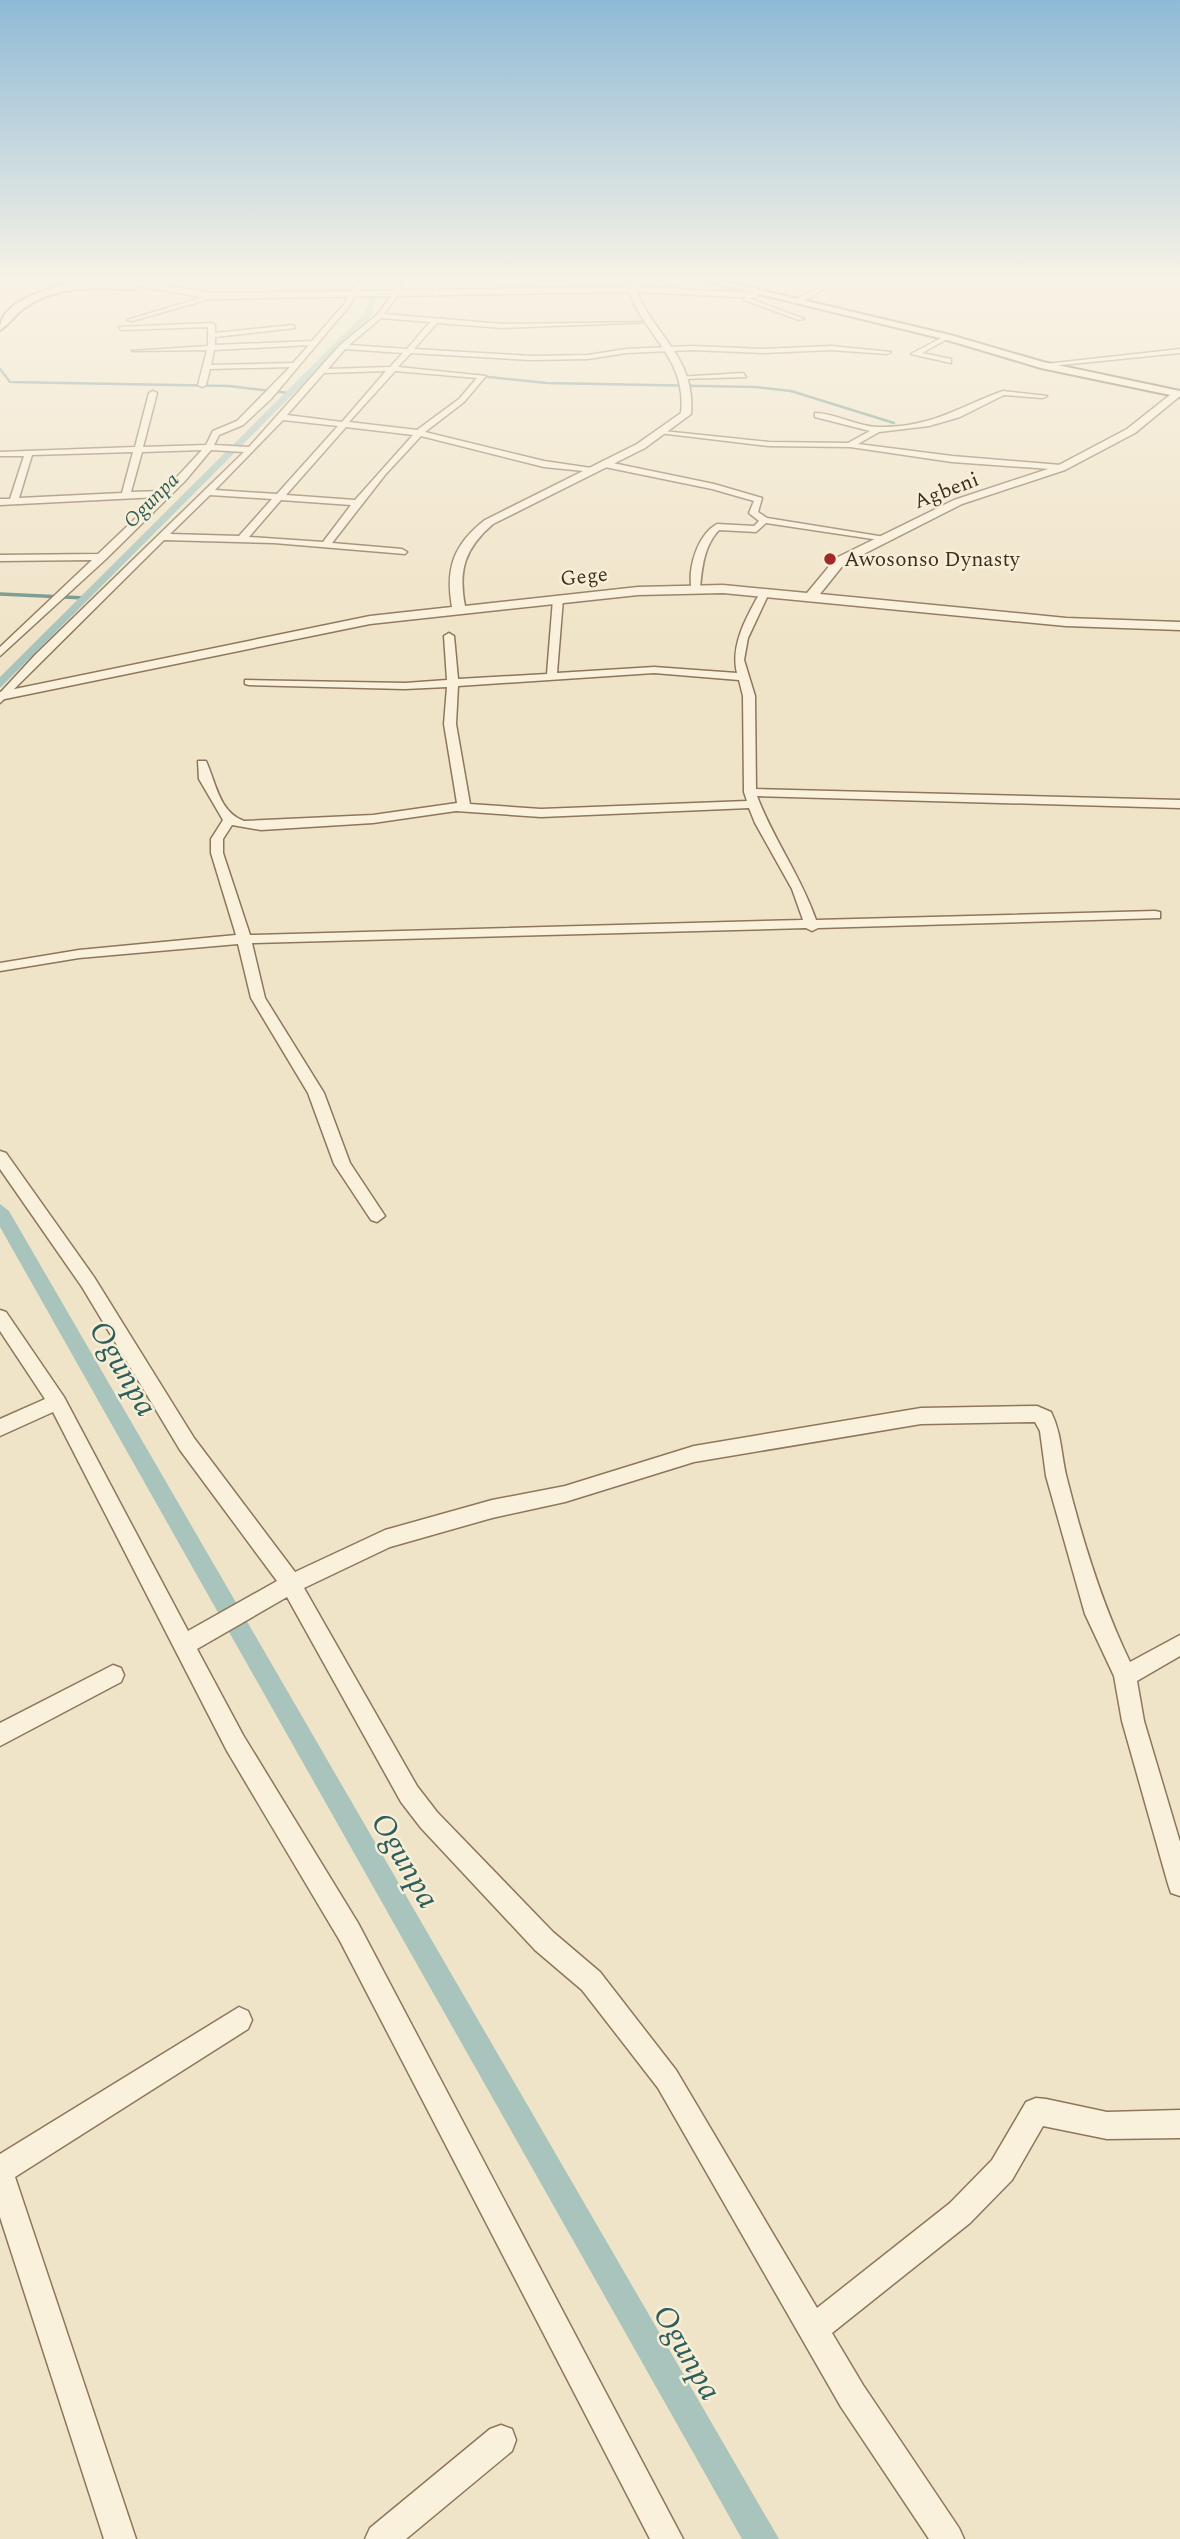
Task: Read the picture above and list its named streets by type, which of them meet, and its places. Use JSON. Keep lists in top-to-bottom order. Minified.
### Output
{"streets":{"street":["Agbeni","Gege"]},"crossings":[["Agbeni","Gege"]],"water":["Ogunpa"],"places":["Awosonso Dynasty"]}
